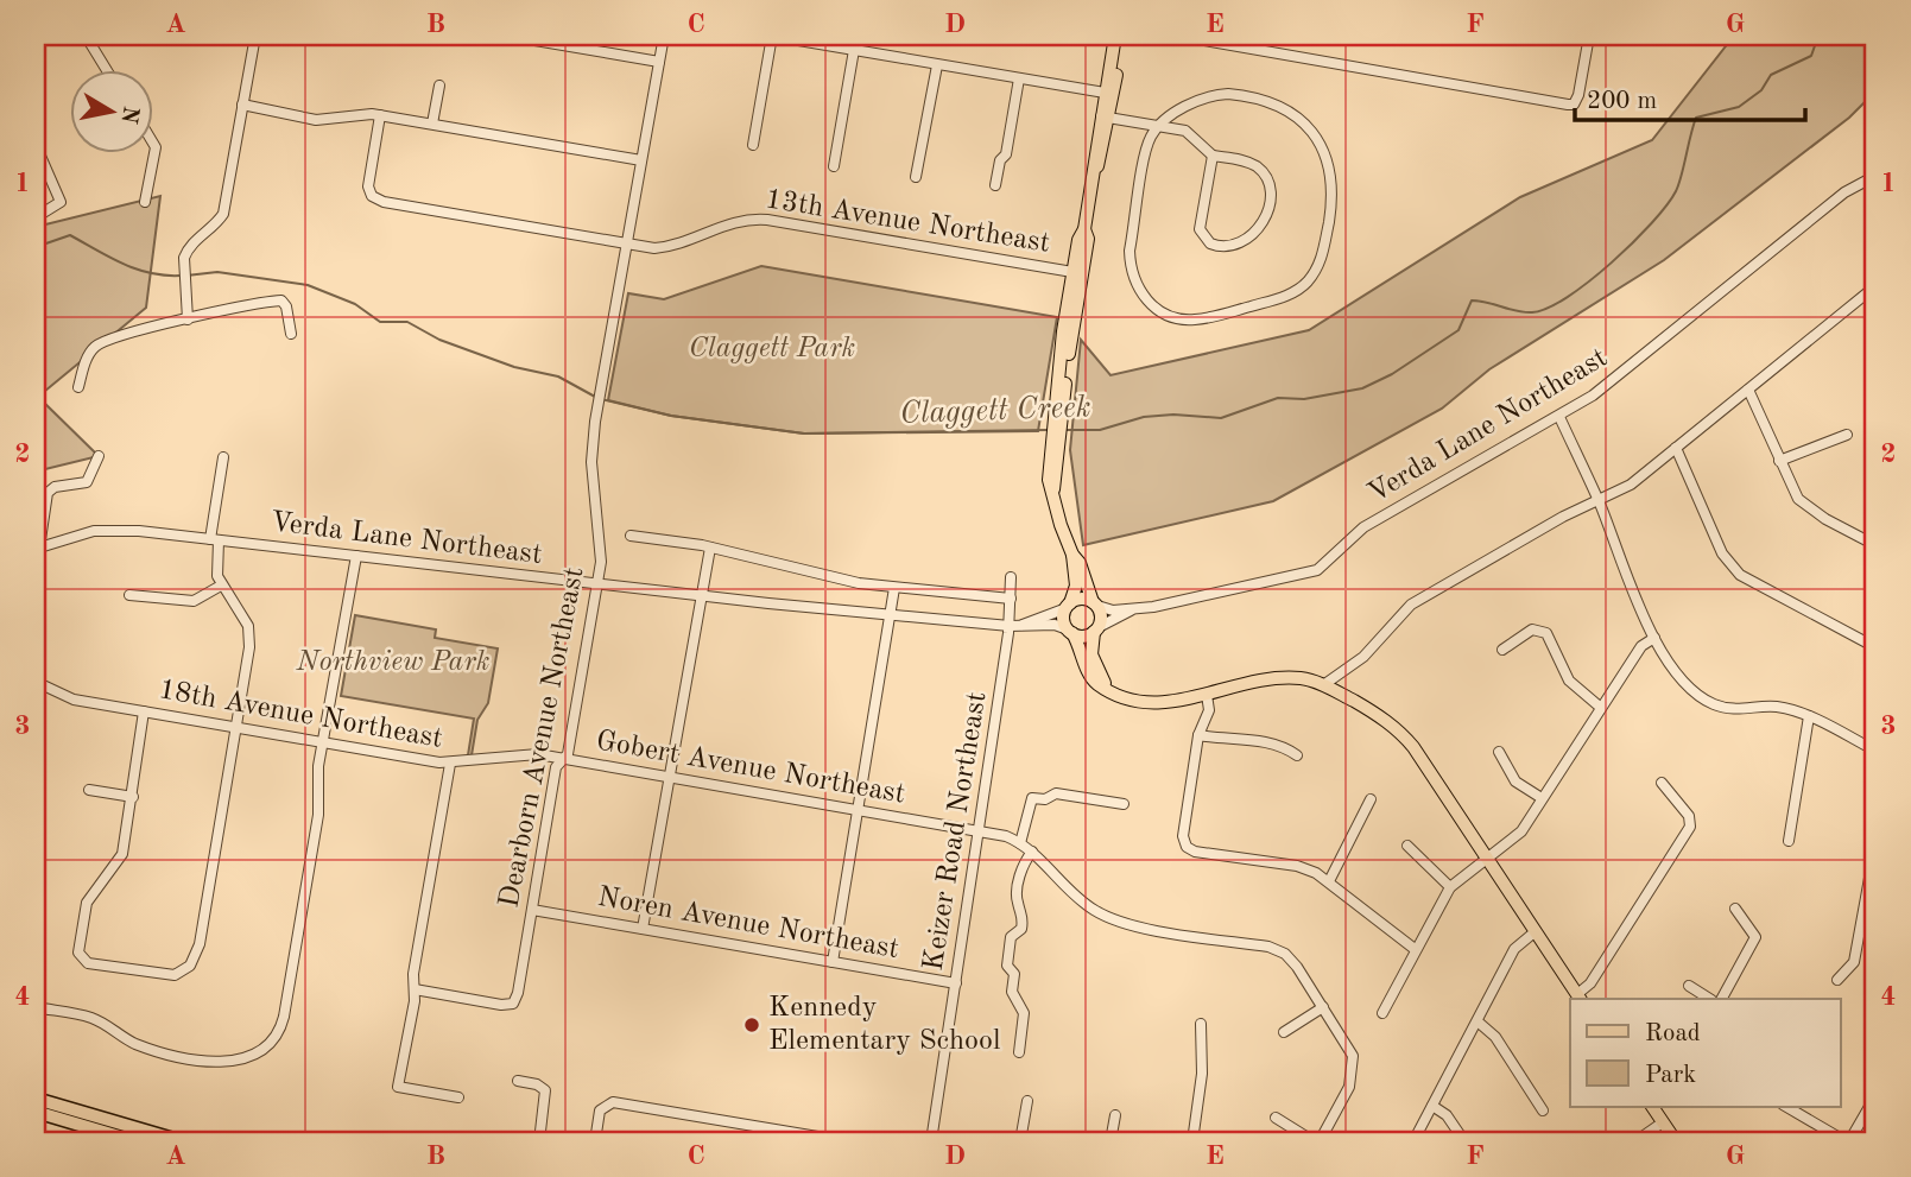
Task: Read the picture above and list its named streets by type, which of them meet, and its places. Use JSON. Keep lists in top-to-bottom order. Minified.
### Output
{"streets":{"street":["13th Avenue Northeast","Verda Lane Northeast","18th Avenue Northeast","Dearborn Avenue Northeast","Gobert Avenue Northeast","Keizer Road Northeast","Noren Avenue Northeast"]},"crossings":[["13th Avenue Northeast","Dearborn Avenue Northeast"],["Verda Lane Northeast","Dearborn Avenue Northeast"],["Verda Lane Northeast","Keizer Road Northeast"],["18th Avenue Northeast","Dearborn Avenue Northeast"],["18th Avenue Northeast","Gobert Avenue Northeast"],["Dearborn Avenue Northeast","Gobert Avenue Northeast"],["Dearborn Avenue Northeast","Noren Avenue Northeast"],["Gobert Avenue Northeast","Keizer Road Northeast"],["Keizer Road Northeast","Noren Avenue Northeast"]],"water":["Claggett Creek"],"parks":["Claggett Park","Northview Park"],"places":["Kennedy Elementary School"],"legend":["Road","Park"],"scale_bar":"200 m","north":"right","grid":{"columns":["A","B","C","D","E","F","G"],"rows":["1","2","3","4"]}}
